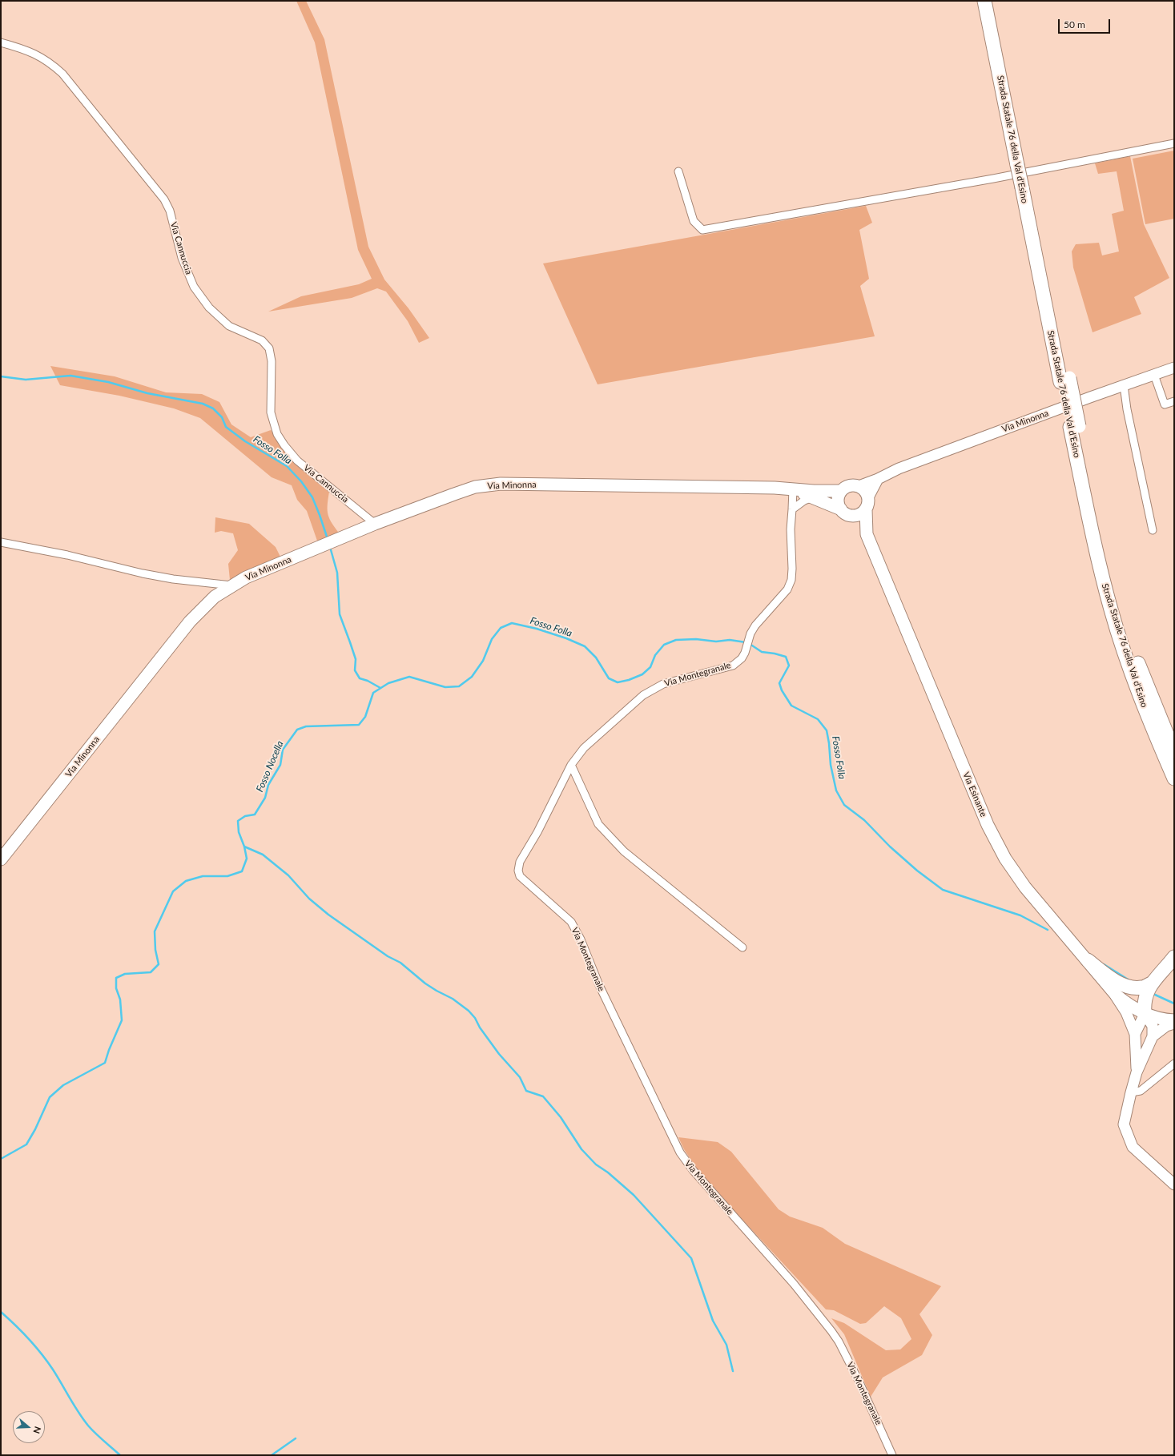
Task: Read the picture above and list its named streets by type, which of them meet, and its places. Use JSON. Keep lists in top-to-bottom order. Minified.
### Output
{"streets":{"highway":["Strada Statale 76 della Val d'Esino"],"main road":["Via Minonna","Via Esinante"],"street":["Via Cannuccia","Via Montegranale"]},"crossings":[["Via Cannuccia","Via Minonna"],["Via Minonna","Via Montegranale"],["Via Minonna","Via Esinante"]],"water":["Fosso Folla","Fosso Nocella"],"scale_bar":"50 m","north":"right"}
